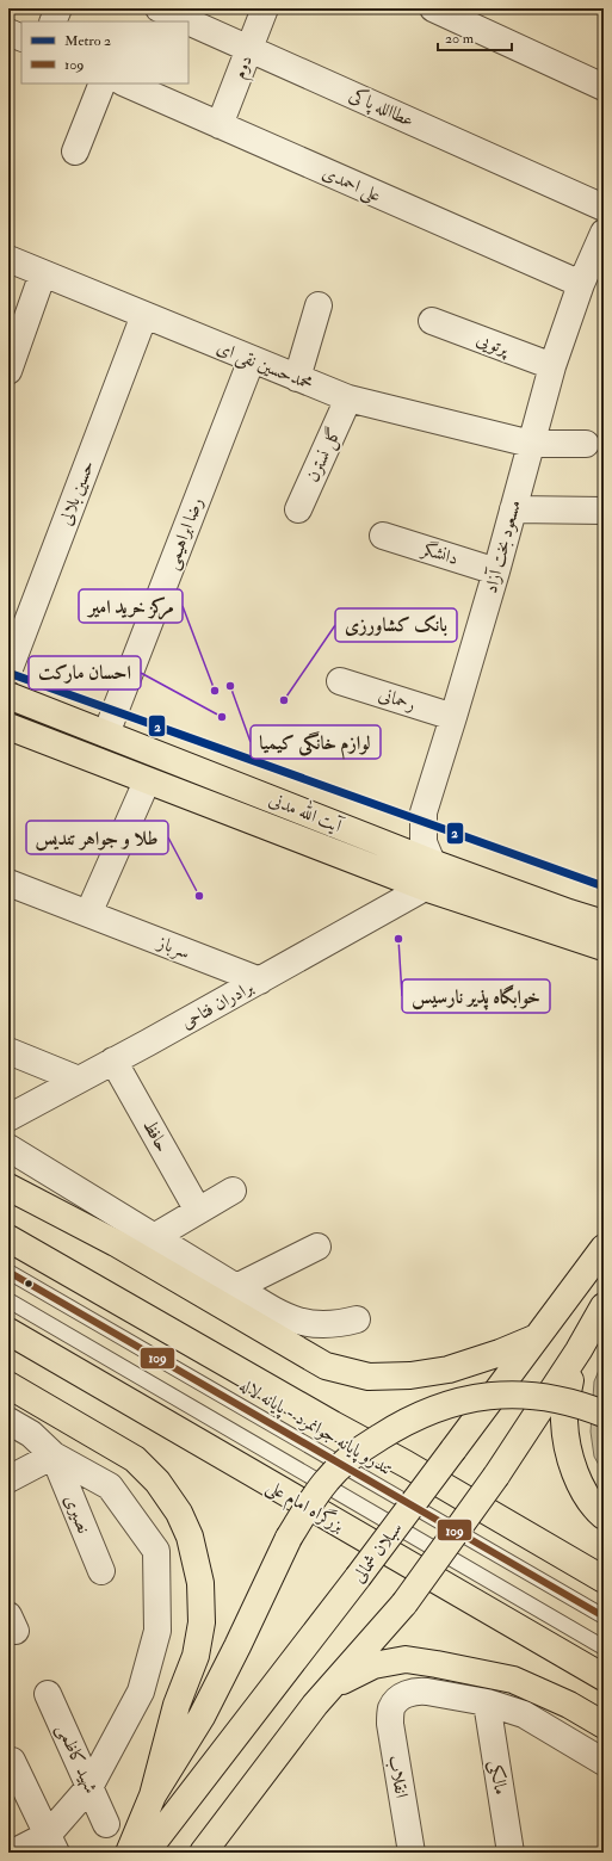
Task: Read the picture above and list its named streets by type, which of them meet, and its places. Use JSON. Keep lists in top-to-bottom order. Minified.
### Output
{"streets":{"main road":["آیت الله مدنی","بزرگراه امام علی","سبلان شمالی"],"street":["دوم","عطاالله پاکی","علی احمدی","پرتویی","محمدحسین نقی ای","گل نسترن","حسین بلالی","رضا ابراهیمی","مسعود بخت آزاد","دانشگر","رحمانی","سرباز","برادران فتاحی","حافظ","نصیری","شهید کاظمی","انقلاب","مالکی"],"lane":["تندرو پایانه جوانمرد - پایانه لاله"]},"crossings":[["دوم","عطاالله پاکی"],["دوم","علی احمدی"],["علی احمدی","مسعود بخت آزاد"],["پرتویی","مسعود بخت آزاد"],["محمدحسین نقی ای","گل نسترن"],["محمدحسین نقی ای","حسین بلالی"],["محمدحسین نقی ای","رضا ابراهیمی"],["محمدحسین نقی ای","مسعود بخت آزاد"],["رضا ابراهیمی","آیت الله مدنی"],["مسعود بخت آزاد","دانشگر"],["مسعود بخت آزاد","رحمانی"],["مسعود بخت آزاد","آیت الله مدنی"],["آیت الله مدنی","برادران فتاحی"],["سرباز","برادران فتاحی"],["برادران فتاحی","حافظ"],["انقلاب","مالکی"]],"places":["لوازم خانگى کیمیا","مرکز خرید امیر","بانک کشاورزی","احسان مارکت","طلا و جواهر تندیس","خوابگاه پذیر نارسیس"],"lines":["metro line 2","transit line 109"],"legend":["Metro 2","109"],"scale_bar":"20 m"}
